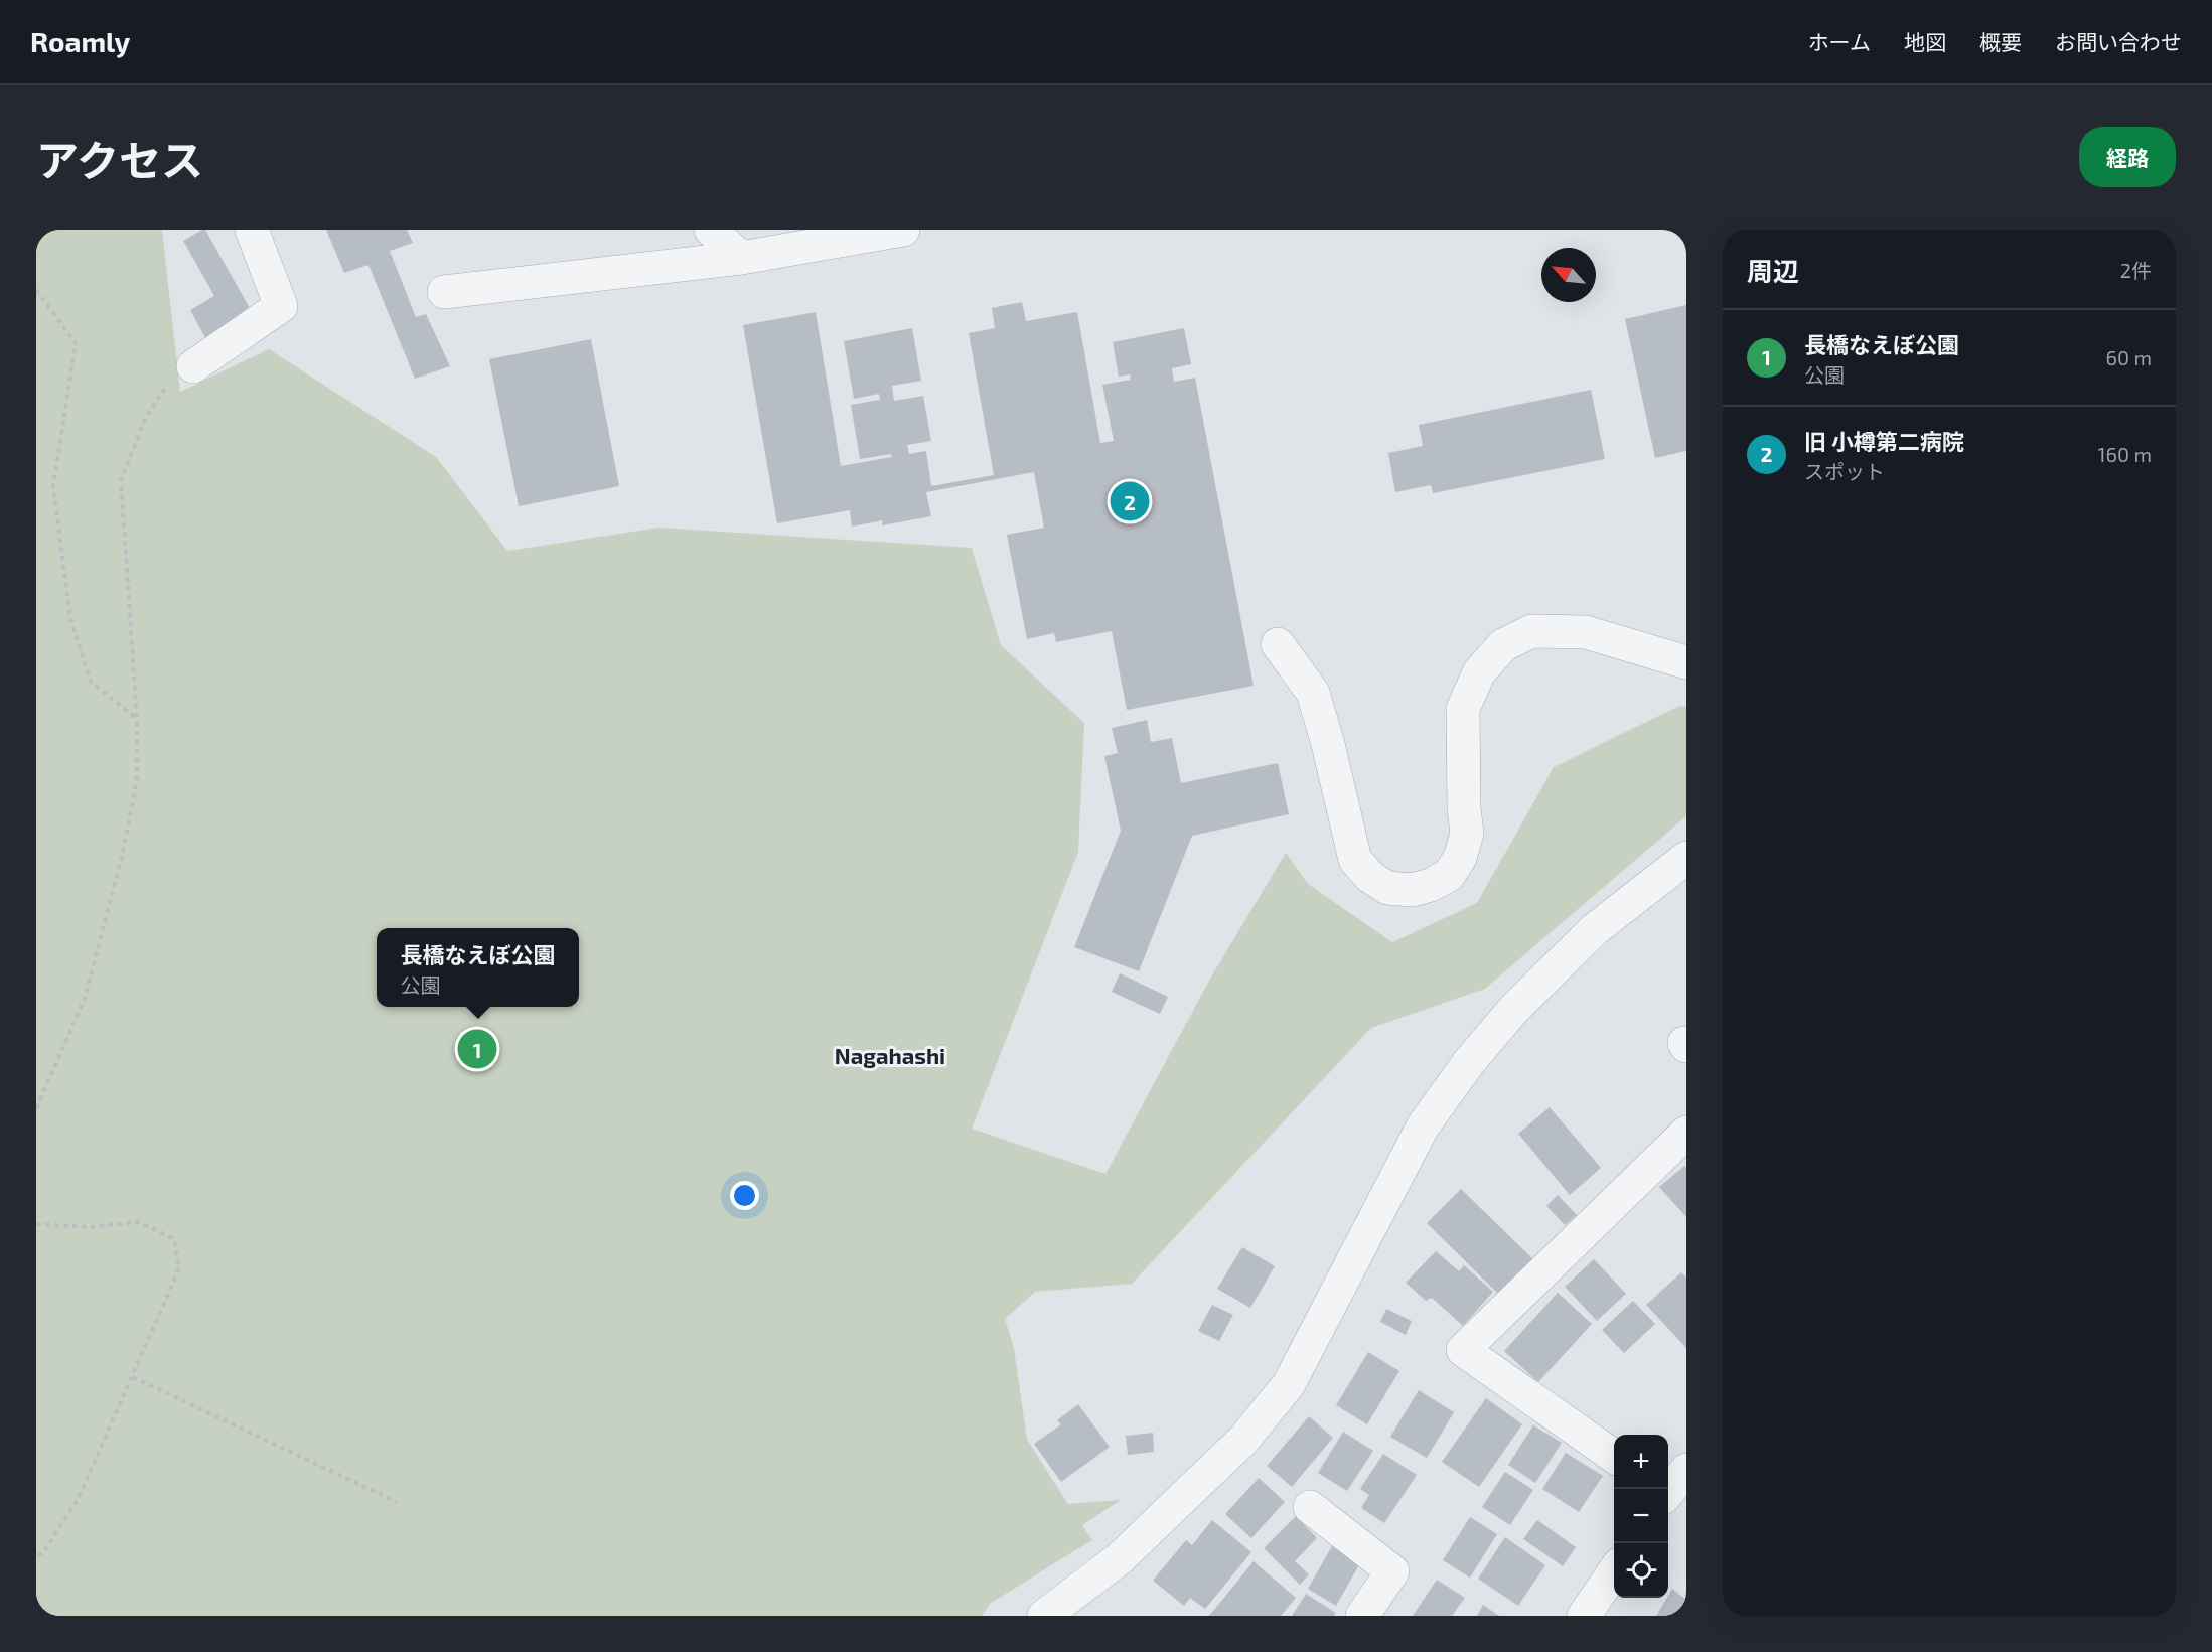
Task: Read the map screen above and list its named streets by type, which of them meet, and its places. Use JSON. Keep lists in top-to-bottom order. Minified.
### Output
{"districts":["Nagahashi"],"north":"top left","page":{"header":"Roamly","nav":["ホーム","地図","概要","お問い合わせ"],"title":"アクセス","buttons":"経路","heading":["周辺","2件"],"list":[{"mark":"1","name":"長橋なえぼ公園","note":"公園","value":"60 m"},{"mark":"2","name":"旧 小樽第二病院","note":"スポット","value":"160 m"}],"pins":["2","1"],"popup":["長橋なえぼ公園","公園"],"map_buttons":["+","−"]}}
